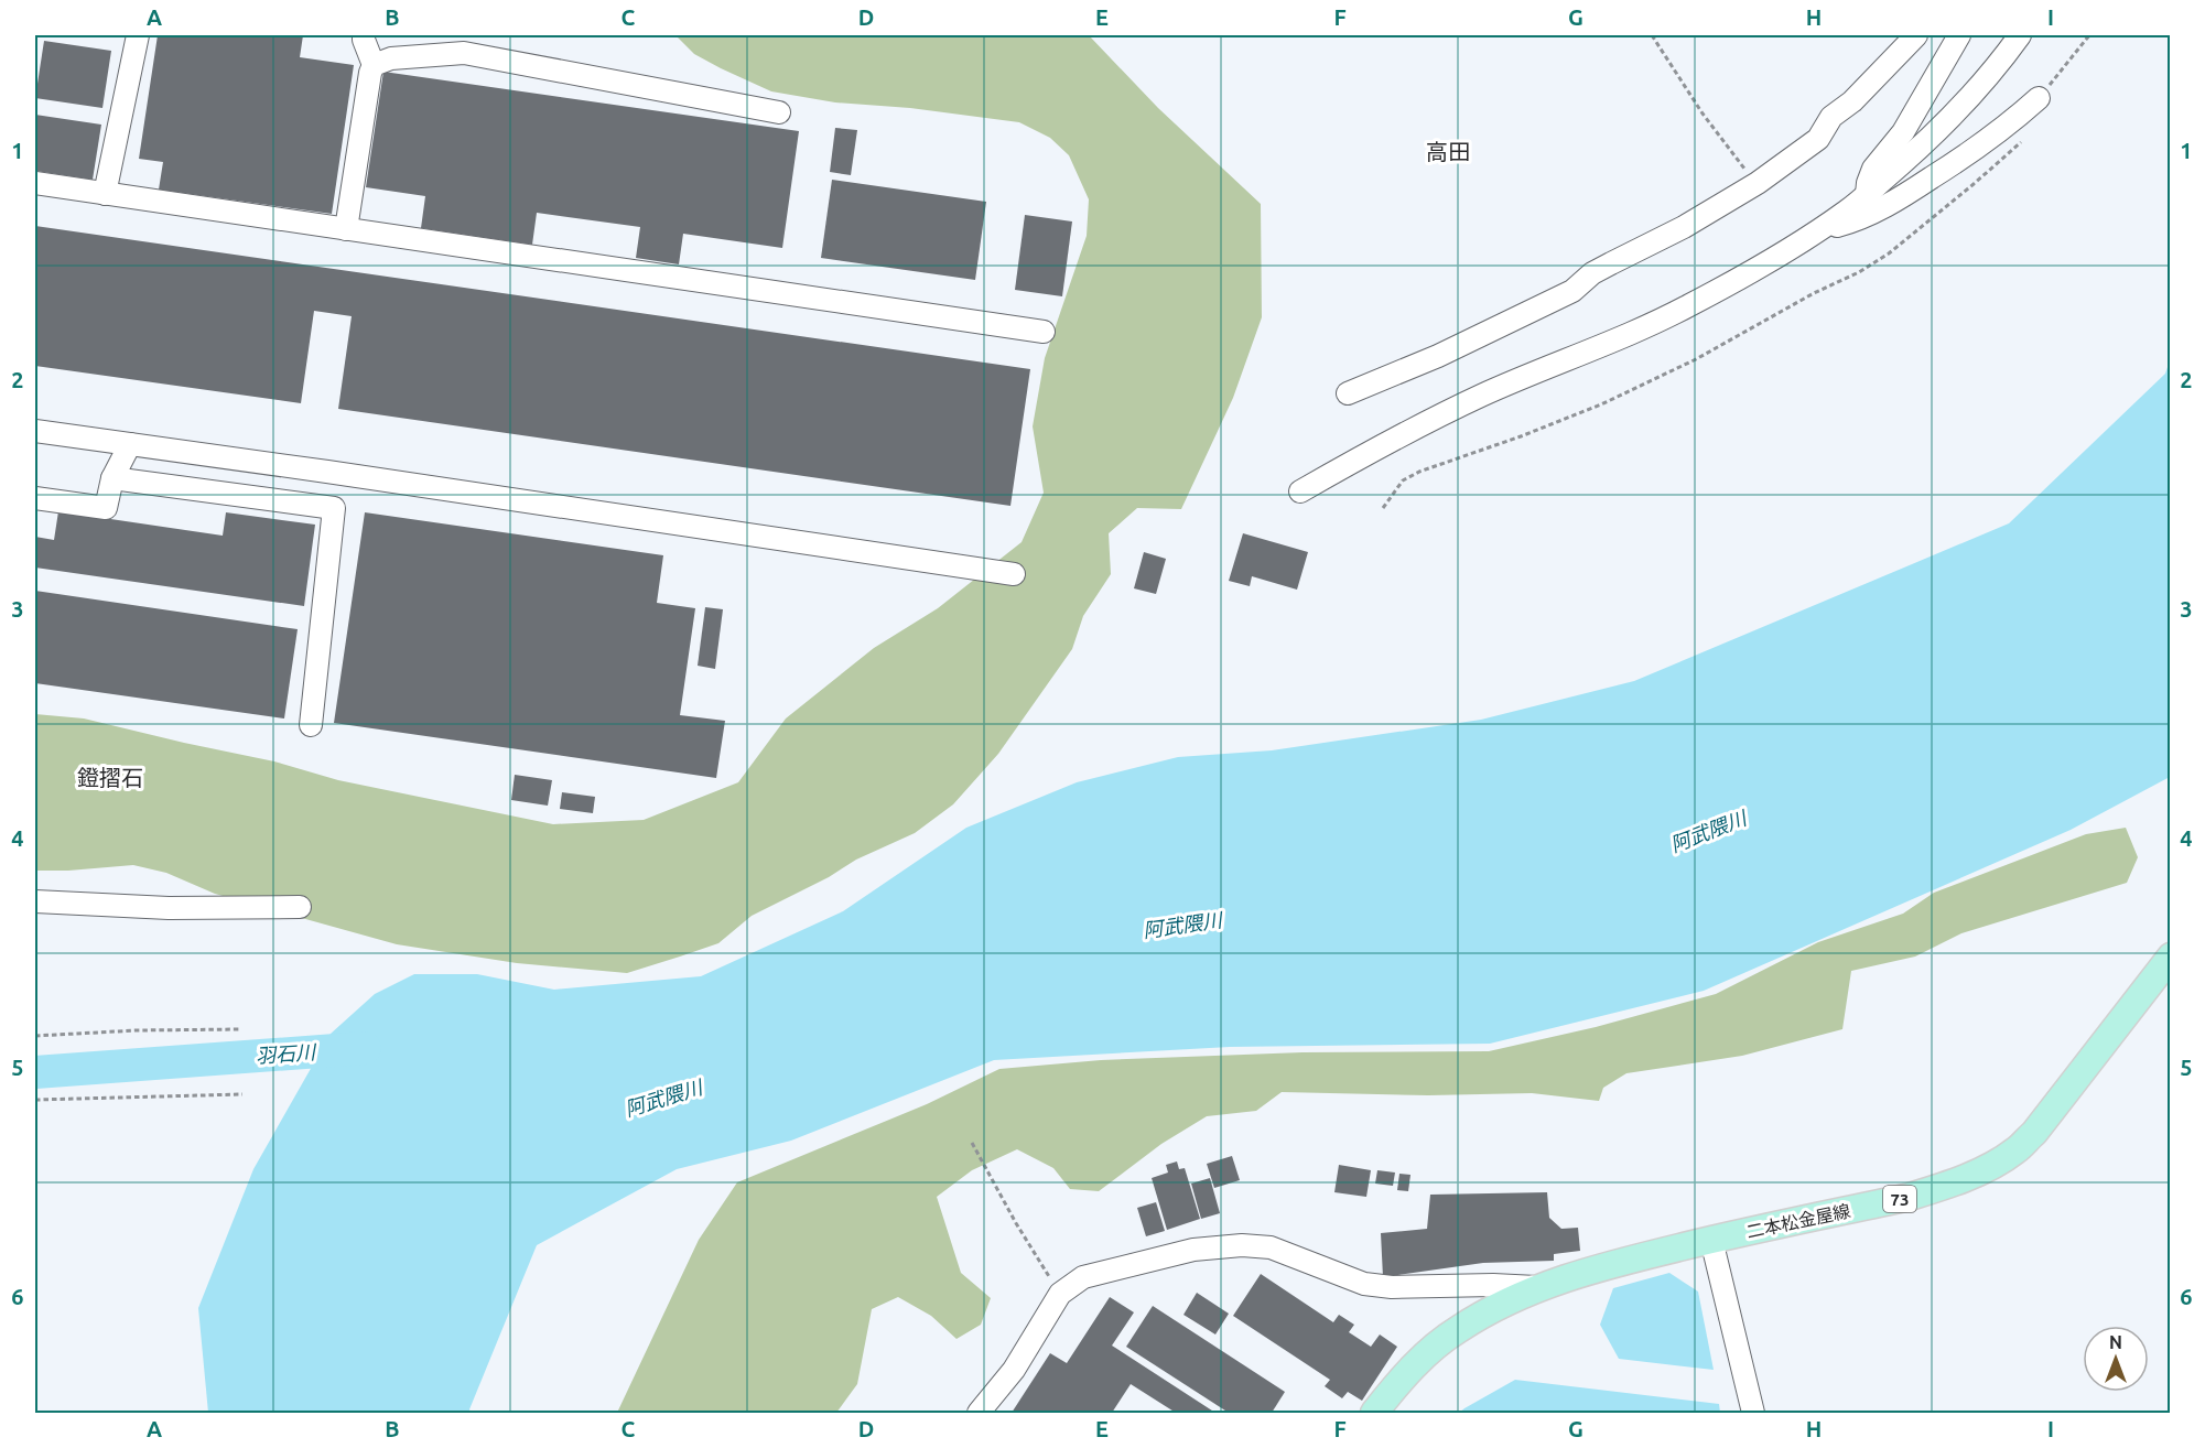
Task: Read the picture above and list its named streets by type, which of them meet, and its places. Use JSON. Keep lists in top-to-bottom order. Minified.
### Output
{"streets":{"main road":["73","二本松金屋線"]},"districts":["高田","鐙摺石"],"water":["阿武隈川","羽石川"],"north":"top","grid":{"columns":["A","B","C","D","E","F","G","H","I"],"rows":["1","2","3","4","5","6"]}}
